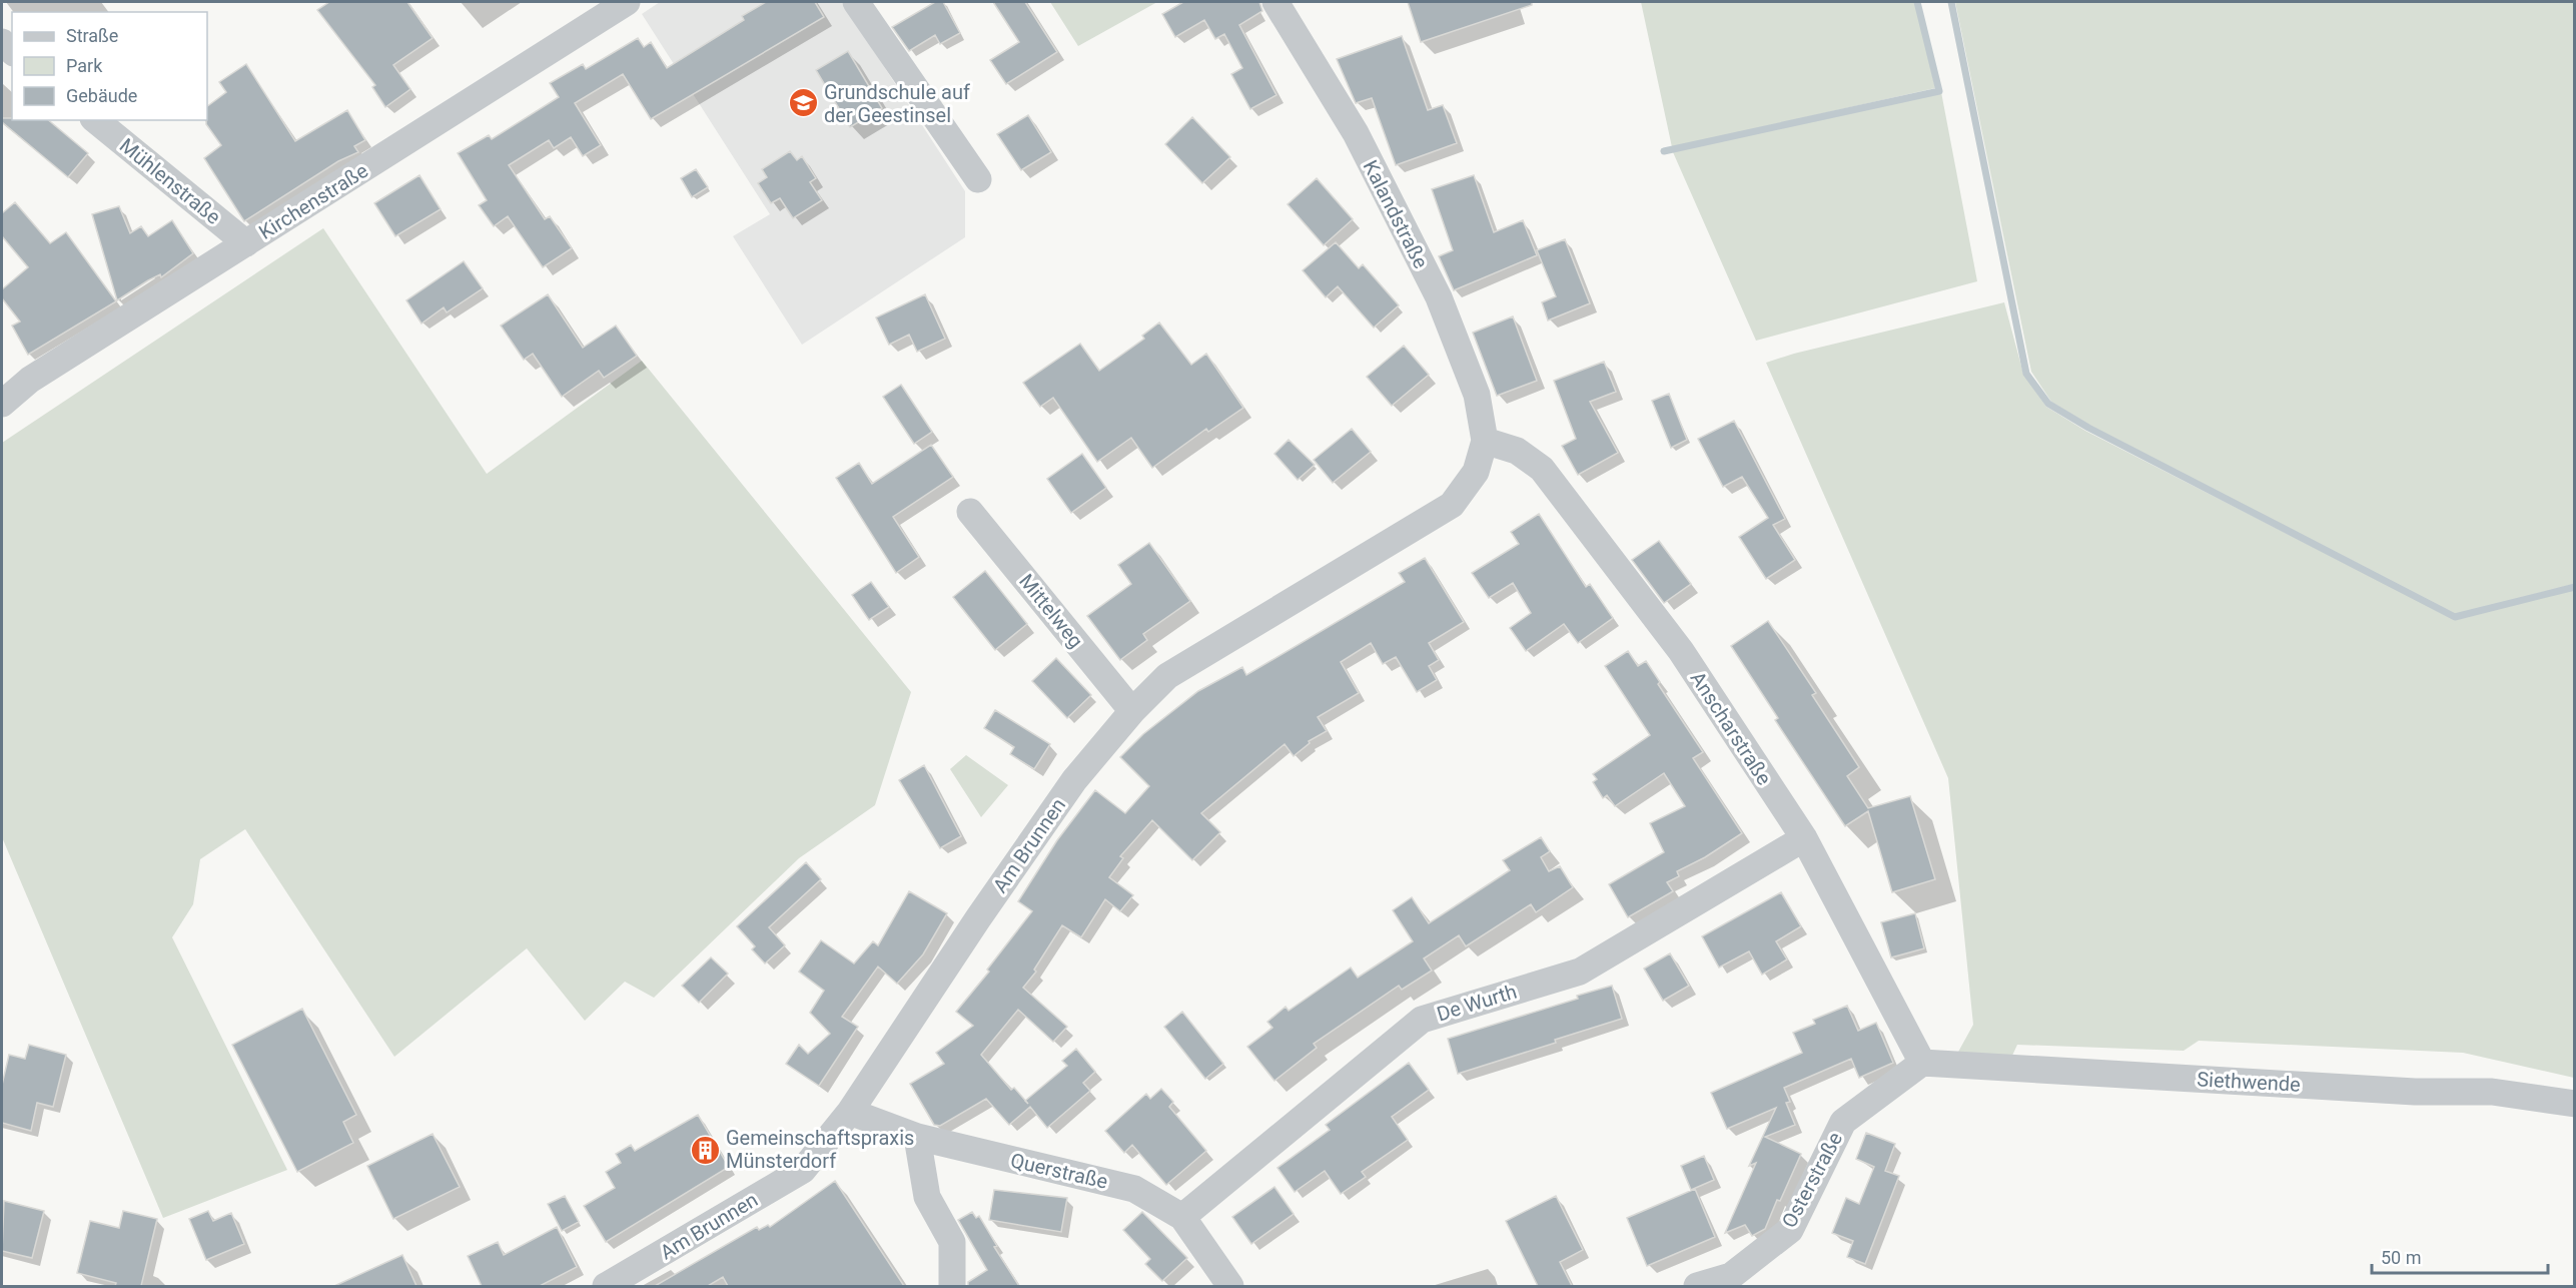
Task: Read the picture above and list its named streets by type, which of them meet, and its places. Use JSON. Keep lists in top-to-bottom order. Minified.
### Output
{"streets":{"street":["Mühlenstraße","Kirchenstraße","Kalandstraße","Mittelweg","Anscharstraße","Am Brunnen","De Wurth","Siethwende","Querstraße","Osterstraße"]},"crossings":[["Mühlenstraße","Kirchenstraße"],["Kalandstraße","Anscharstraße"],["Kalandstraße","Am Brunnen"],["Mittelweg","Am Brunnen"],["Anscharstraße","Am Brunnen"],["Anscharstraße","De Wurth"],["Anscharstraße","Siethwende"],["Anscharstraße","Osterstraße"],["Am Brunnen","Querstraße"],["De Wurth","Querstraße"],["Siethwende","Osterstraße"]],"places":{"school or university":["Grundschule auf der Geestinsel"],"building":["Gemeinschaftspraxis Münsterdorf"]},"legend":["Straße","Park","Gebäude"],"scale_bar":"50 m"}
